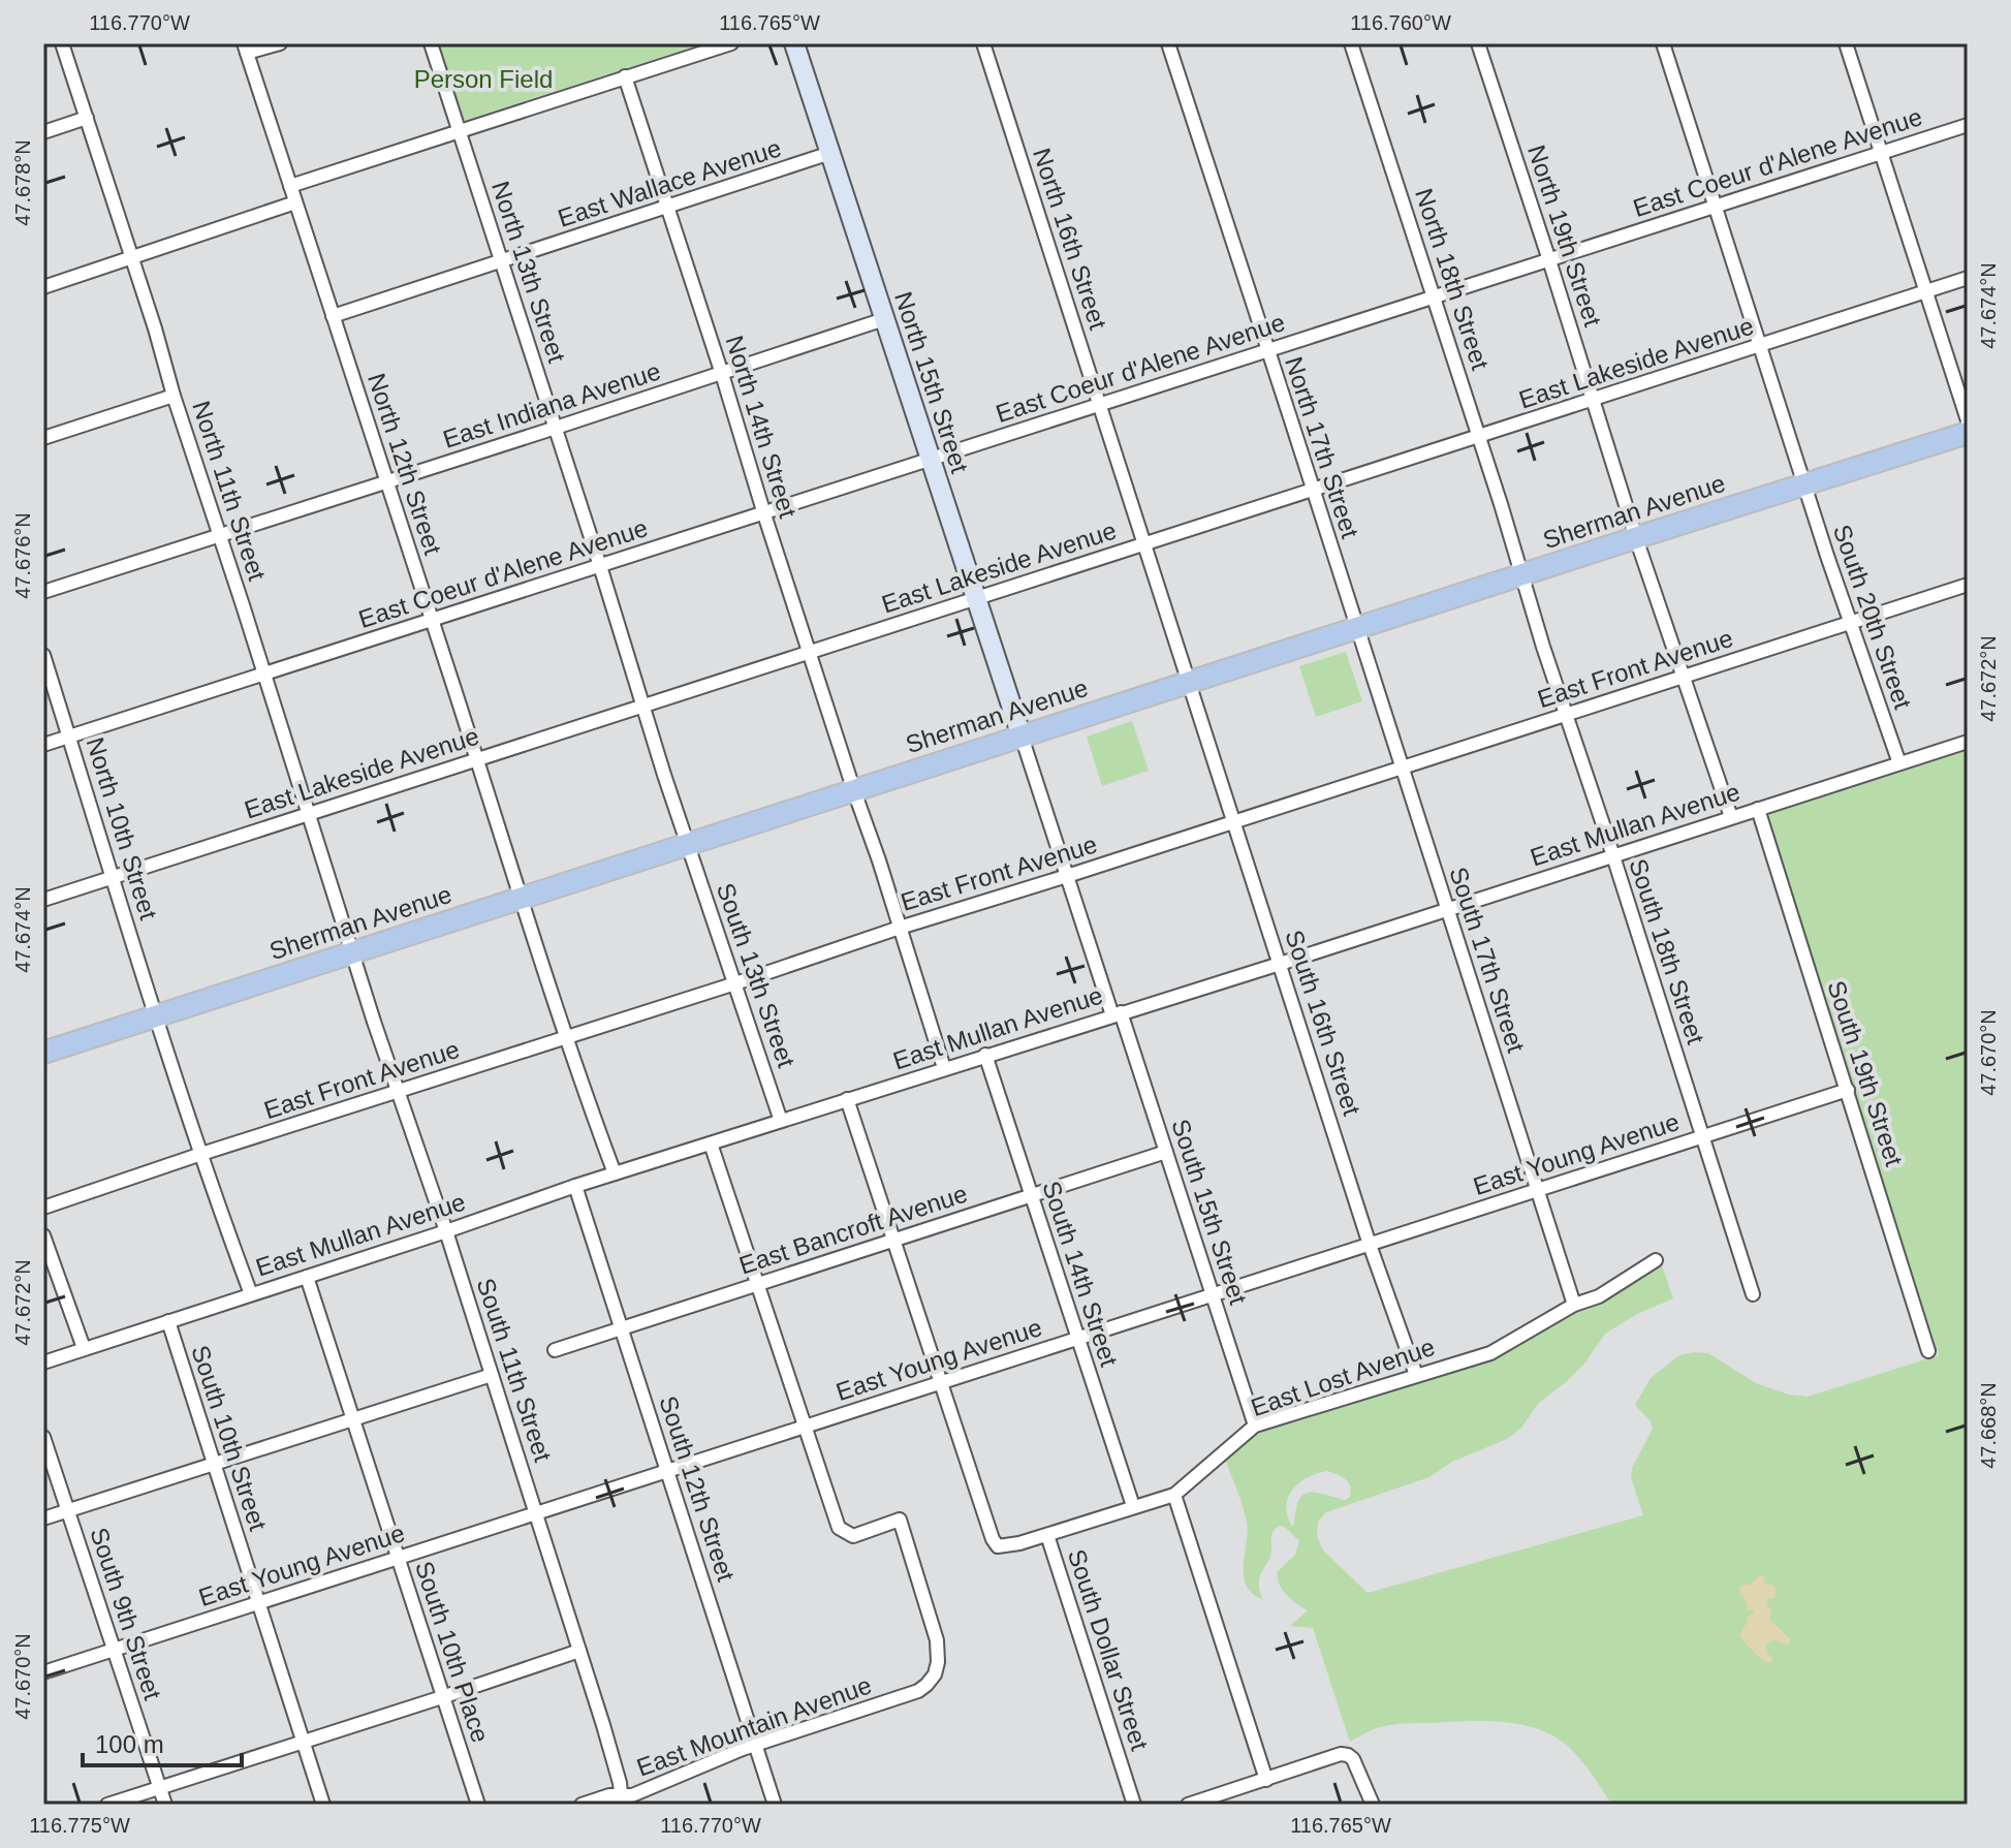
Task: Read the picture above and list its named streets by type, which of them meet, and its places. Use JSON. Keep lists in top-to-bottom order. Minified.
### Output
{"streets":{"main road":["North 15th Street","Sherman Avenue"],"street":["East Coeur d'Alene Avenue","East Wallace Avenue","North 19th Street","North 16th Street","North 13th Street","North 18th Street","East Lakeside Avenue","East Indiana Avenue","North 14th Street","North 17th Street","North 12th Street","North 11th Street","South 20th Street","East Front Avenue","East Mullan Avenue","North 10th Street","South 18th Street","South 17th Street","South 13th Street","South 16th Street","South 19th Street","East Young Avenue","South 15th Street","East Bancroft Avenue","South 14th Street","South 11th Street","East Lost Avenue","South 10th Street","South 12th Street","South 9th Street","South Dollar Street","South 10th Place","East Mountain Avenue"]},"crossings":[["East Coeur d'Alene Avenue","North 19th Street"],["East Coeur d'Alene Avenue","North 16th Street"],["East Coeur d'Alene Avenue","North 13th Street"],["East Coeur d'Alene Avenue","North 18th Street"],["East Coeur d'Alene Avenue","North 15th Street"],["East Coeur d'Alene Avenue","North 14th Street"],["East Coeur d'Alene Avenue","North 17th Street"],["East Coeur d'Alene Avenue","North 12th Street"],["East Coeur d'Alene Avenue","North 11th Street"],["East Coeur d'Alene Avenue","South 20th Street"],["East Coeur d'Alene Avenue","North 10th Street"],["East Wallace Avenue","North 13th Street"],["East Wallace Avenue","North 15th Street"],["East Wallace Avenue","North 14th Street"],["East Wallace Avenue","North 12th Street"],["North 19th Street","East Lakeside Avenue"],["North 19th Street","Sherman Avenue"],["North 16th Street","East Lakeside Avenue"],["North 16th Street","Sherman Avenue"],["North 16th Street","South 16th Street"],["North 13th Street","East Lakeside Avenue"],["North 13th Street","East Indiana Avenue"],["North 13th Street","Sherman Avenue"],["North 13th Street","South 13th Street"],["North 18th Street","East Lakeside Avenue"],["North 18th Street","Sherman Avenue"],["North 18th Street","South 18th Street"],["East Lakeside Avenue","North 15th Street"],["East Lakeside Avenue","North 14th Street"],["East Lakeside Avenue","North 17th Street"],["East Lakeside Avenue","North 12th Street"],["East Lakeside Avenue","North 11th Street"],["East Lakeside Avenue","South 20th Street"],["East Lakeside Avenue","North 10th Street"],["North 15th Street","East Indiana Avenue"],["North 15th Street","Sherman Avenue"],["North 15th Street","South 15th Street"],["East Indiana Avenue","North 14th Street"],["East Indiana Avenue","North 12th Street"],["East Indiana Avenue","North 11th Street"],["North 14th Street","Sherman Avenue"],["North 17th Street","Sherman Avenue"],["North 17th Street","South 17th Street"],["North 12th Street","Sherman Avenue"],["North 11th Street","Sherman Avenue"],["North 11th Street","South 11th Street"],["Sherman Avenue","South 20th Street"],["Sherman Avenue","North 10th Street"],["Sherman Avenue","South 18th Street"],["Sherman Avenue","South 17th Street"],["Sherman Avenue","South 13th Street"],["Sherman Avenue","South 16th Street"],["Sherman Avenue","South 15th Street"],["Sherman Avenue","South 11th Street"],["South 20th Street","East Front Avenue"],["South 20th Street","East Mullan Avenue"],["East Front Avenue","South 18th Street"],["East Front Avenue","South 17th Street"],["East Front Avenue","South 13th Street"],["East Front Avenue","South 16th Street"],["East Front Avenue","South 15th Street"],["East Front Avenue","South 11th Street"],["East Mullan Avenue","South 18th Street"],["East Mullan Avenue","South 17th Street"],["East Mullan Avenue","South 13th Street"],["East Mullan Avenue","South 16th Street"],["East Mullan Avenue","South 19th Street"],["East Mullan Avenue","South 15th Street"],["East Mullan Avenue","South 14th Street"],["East Mullan Avenue","South 11th Street"],["East Mullan Avenue","South 10th Street"],["East Mullan Avenue","South 12th Street"],["East Mullan Avenue","South Dollar Street"],["East Mullan Avenue","South 10th Place"],["South 18th Street","East Young Avenue"],["South 17th Street","East Young Avenue"],["South 17th Street","East Lost Avenue"],["South 16th Street","East Young Avenue"],["South 16th Street","East Lost Avenue"],["South 19th Street","East Young Avenue"],["East Young Avenue","South 15th Street"],["East Young Avenue","South 14th Street"],["East Young Avenue","South 11th Street"],["East Young Avenue","South 10th Street"],["East Young Avenue","South 12th Street"],["East Young Avenue","South 9th Street"],["East Young Avenue","South Dollar Street"],["East Young Avenue","South 10th Place"],["East Young Avenue","East Mountain Avenue"],["South 15th Street","East Bancroft Avenue"],["South 15th Street","East Lost Avenue"],["East Bancroft Avenue","South 14th Street"],["East Bancroft Avenue","South 12th Street"],["East Bancroft Avenue","South Dollar Street"],["South 14th Street","East Lost Avenue"],["South 11th Street","East Mountain Avenue"],["East Lost Avenue","South Dollar Street"],["South 12th Street","East Mountain Avenue"]],"parks":["Person Field"],"scale_bar":"100 m","coordinates":["116.770°W","116.765°W","116.760°W","47.678°N","47.674°N","47.676°N","47.672°N","47.670°N","47.668°N","116.775°W"]}
